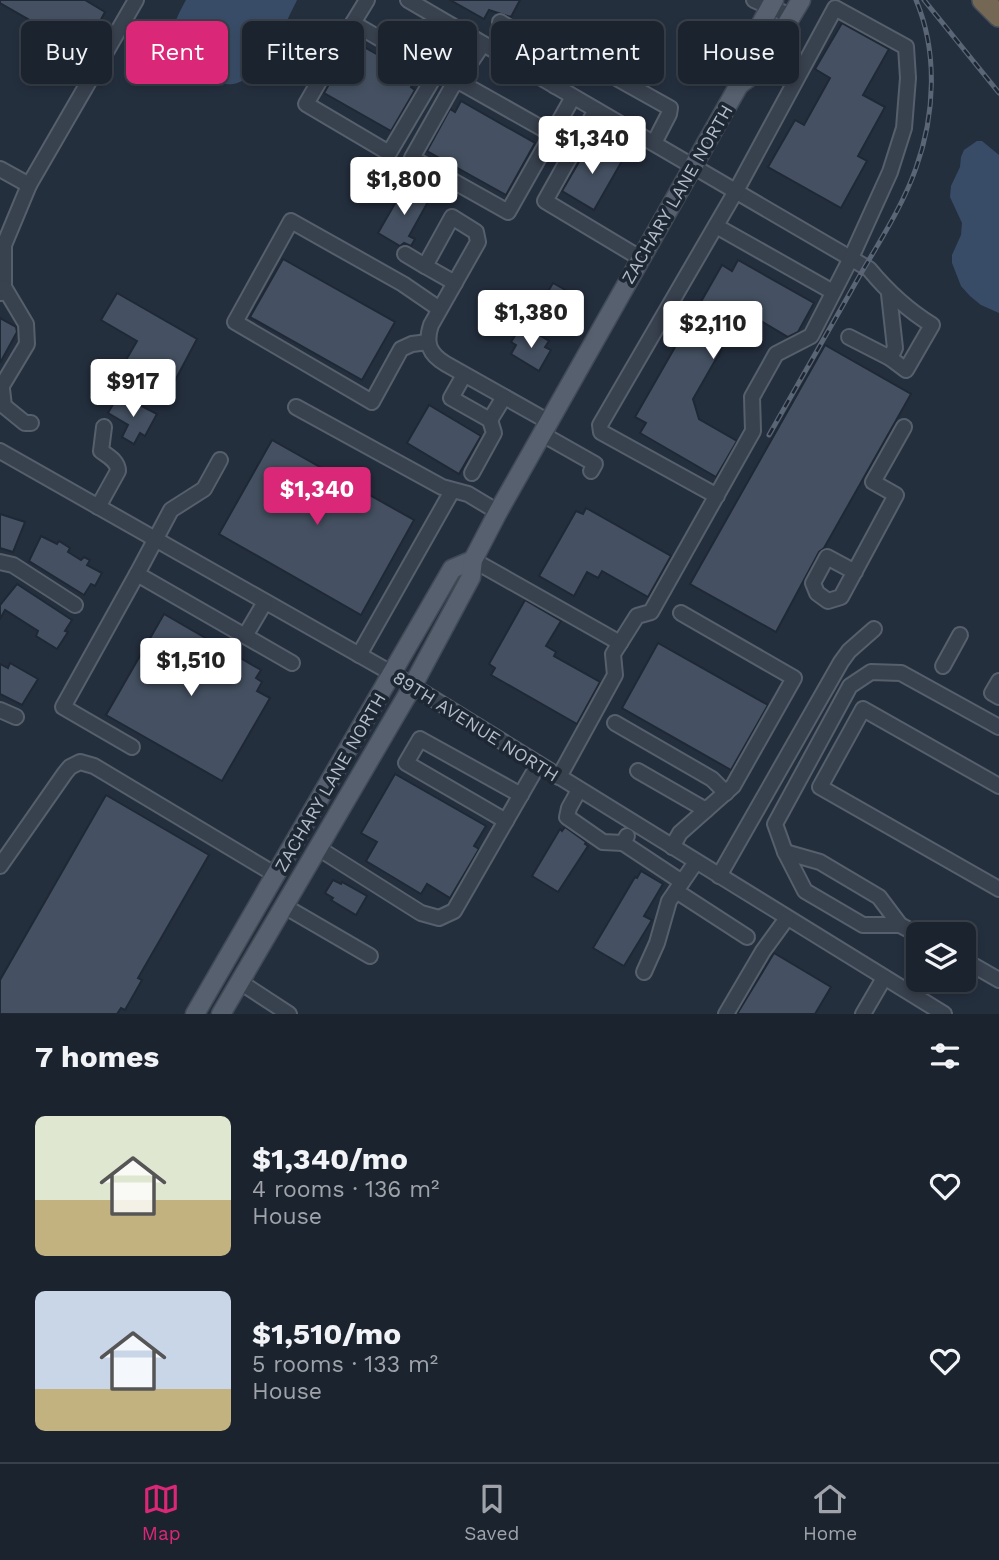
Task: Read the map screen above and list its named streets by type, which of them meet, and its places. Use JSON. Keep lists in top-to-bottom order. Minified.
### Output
{"streets":{"main road":["ZACHARY LANE NORTH"],"street":["89TH AVENUE NORTH"]},"crossings":[["ZACHARY LANE NORTH","89TH AVENUE NORTH"]],"page":{"chip":["Buy","Rent","Filters","New","Apartment","House"],"price":["$1,340","$1,800","$1,380","$2,110","$917","$1,340","$1,510"],"heading":"7 homes","list":[{"name":"$1,340/mo","note":"4 rooms · 136 m² · House"},{"name":"$1,510/mo","note":"5 rooms · 133 m² · House"}],"tabs":["Map","Saved","Home"]}}
